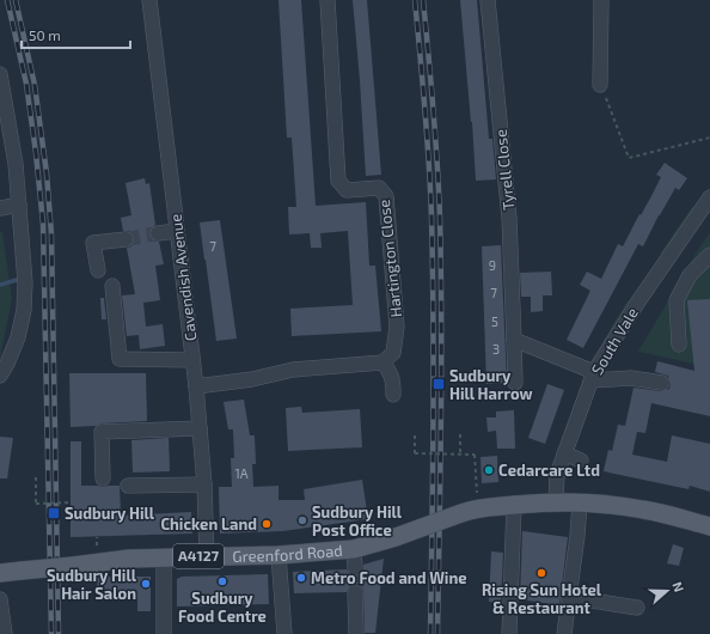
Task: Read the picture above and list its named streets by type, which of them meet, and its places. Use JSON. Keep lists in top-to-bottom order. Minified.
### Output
{"streets":{"main road":["Greenford Road","A4127"],"street":["Tyrell Close","Hartington Close","Cavendish Avenue","South Vale"]},"crossings":[["Cavendish Avenue","Greenford Road"],["South Vale","Greenford Road"]],"places":{"transit":["Sudbury Hill Harrow","Sudbury Hill"],"other":["Cedarcare Ltd","Sudbury Hill Post Office","Chicken Land","Rising Sun Hotel & Restaurant","Metro Food and Wine","Sudbury Food Centre","Sudbury Hill Hair Salon"]},"house_numbers":["7","9","7","5","3","1A"],"scale_bar":"50 m","north":"right"}
